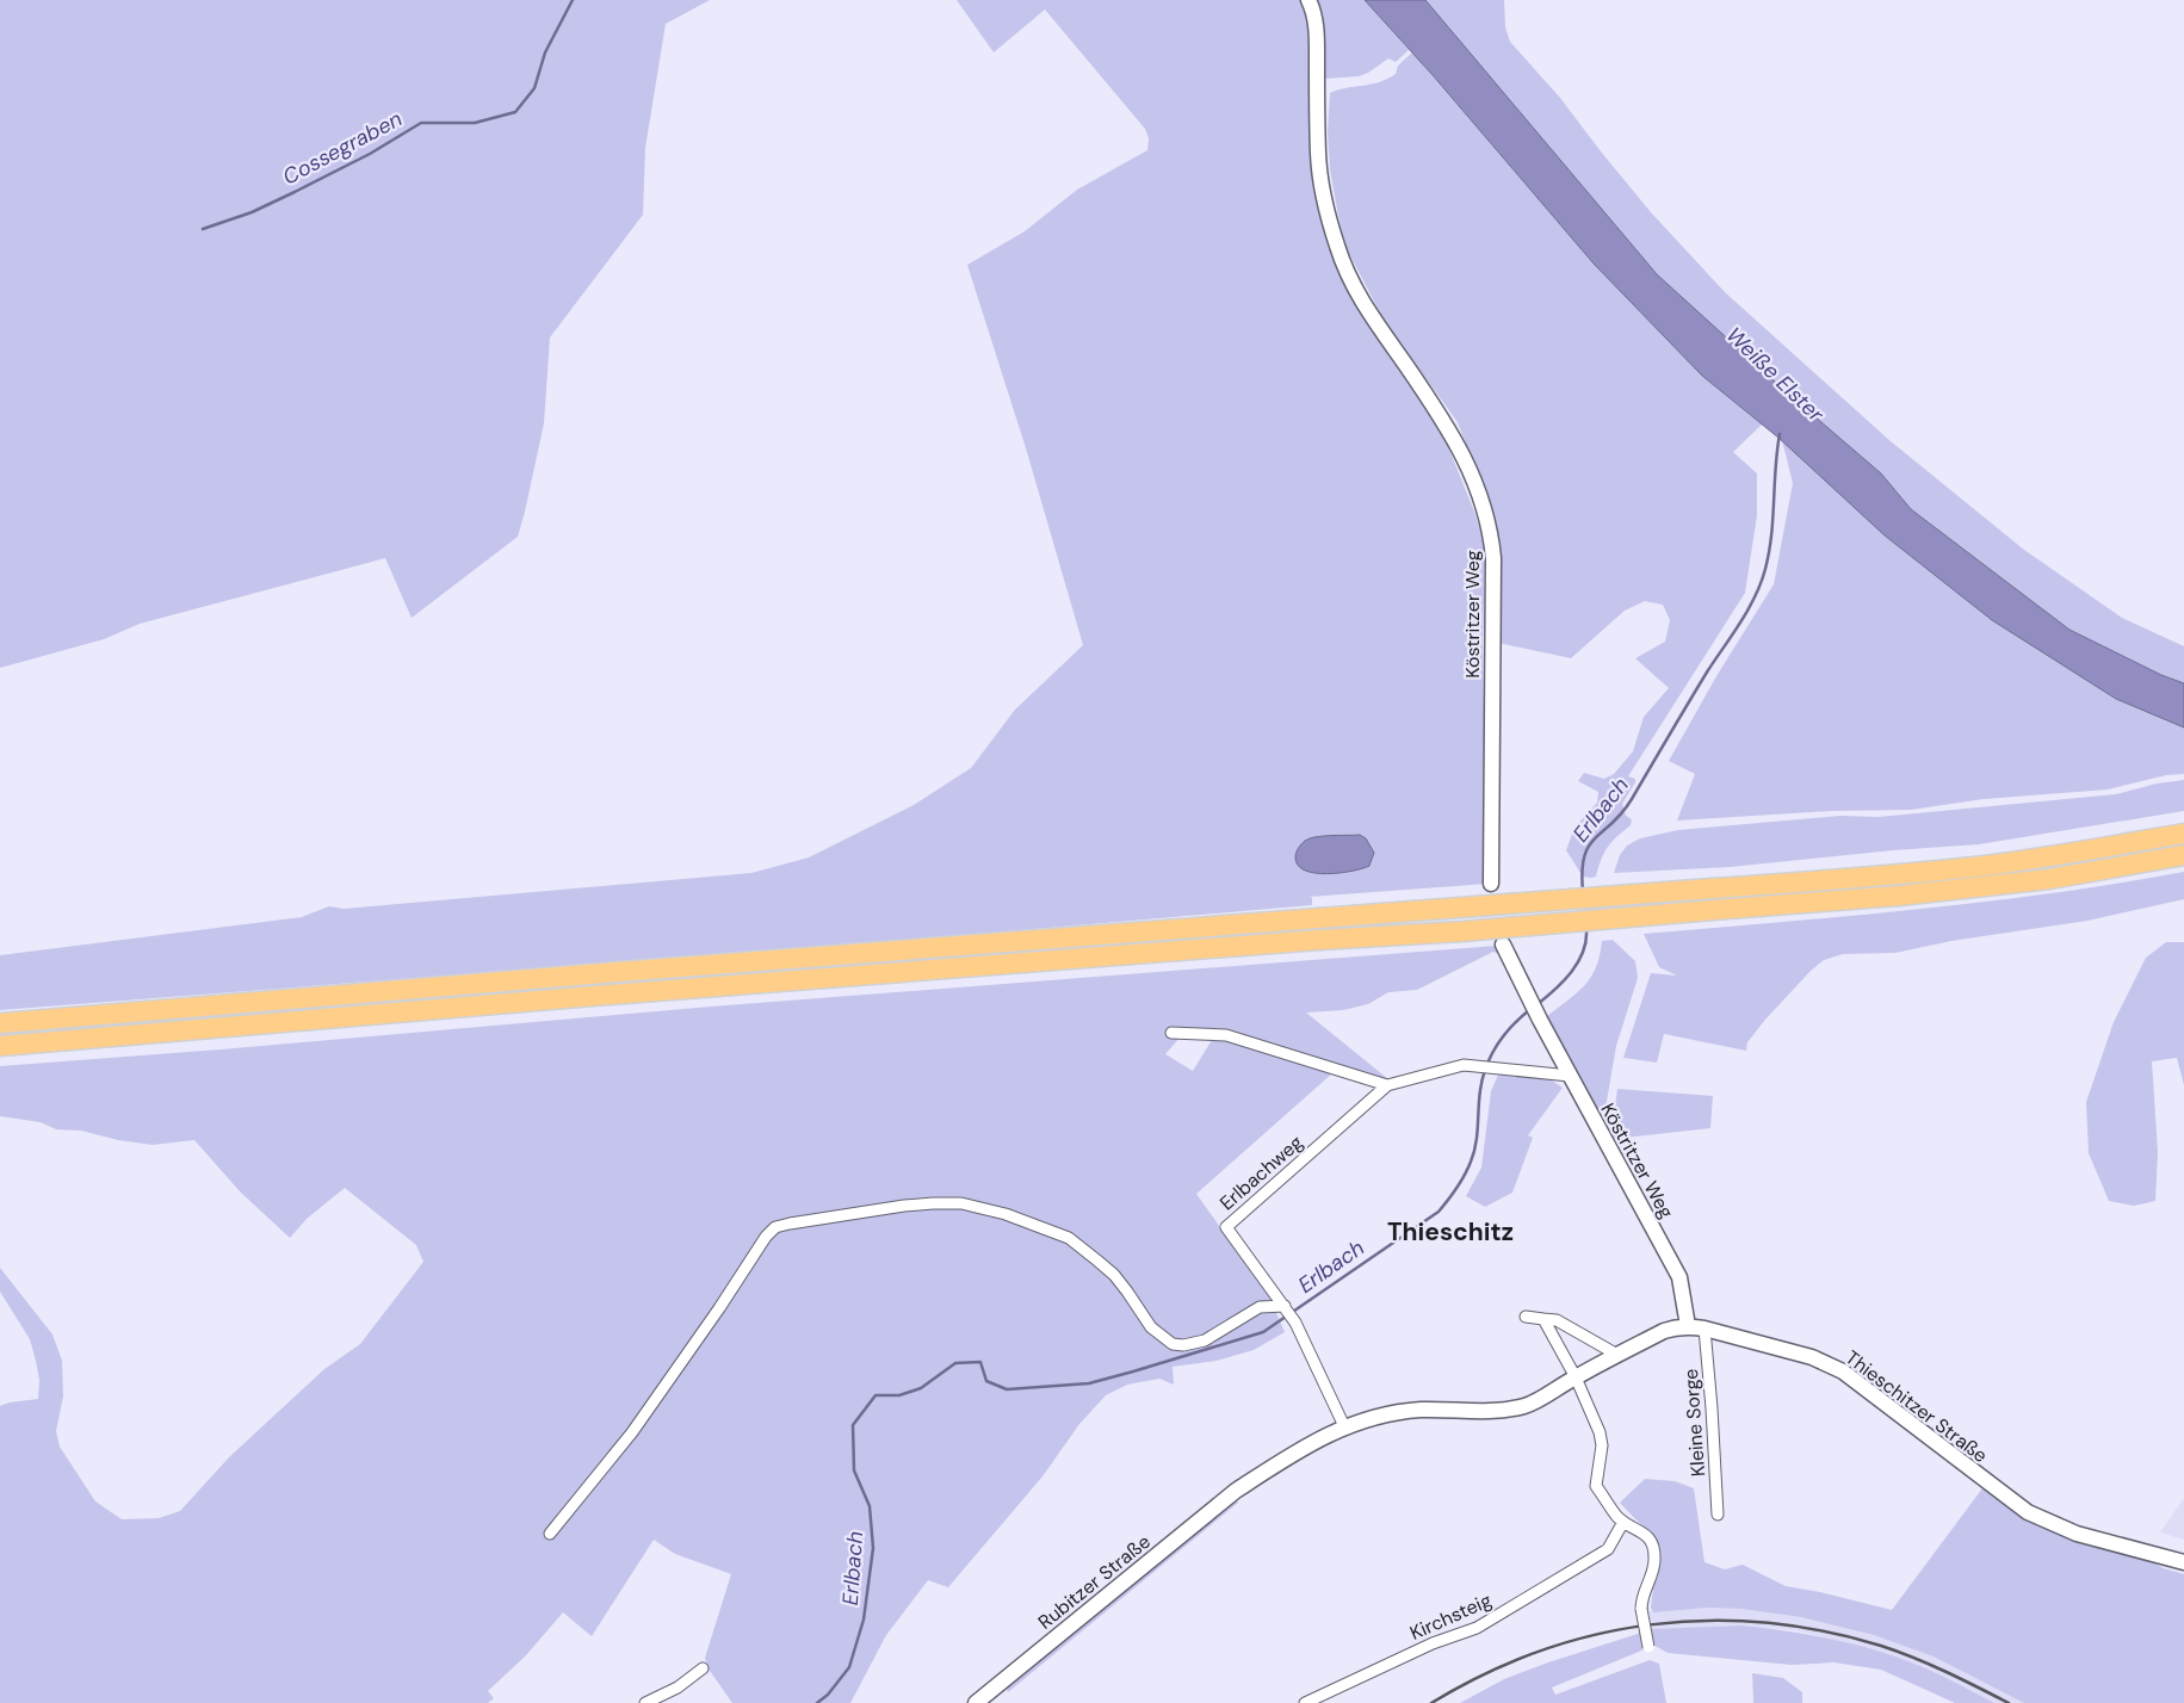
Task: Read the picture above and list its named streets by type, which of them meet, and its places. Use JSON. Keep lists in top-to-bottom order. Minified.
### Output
{"streets":{"main road":["Köstritzer Weg","Thieschitzer Straße","Rubitzer Straße"],"street":["Erlbachweg","Kleine Sorge","Kirchsteig"]},"crossings":[["Köstritzer Weg","Thieschitzer Straße"],["Erlbachweg","Thieschitzer Straße"],["Thieschitzer Straße","Kleine Sorge"],["Thieschitzer Straße","Rubitzer Straße"]],"districts":["Thieschitz"],"water":["Cossegraben","Weiße Elster","Erlbach"]}
